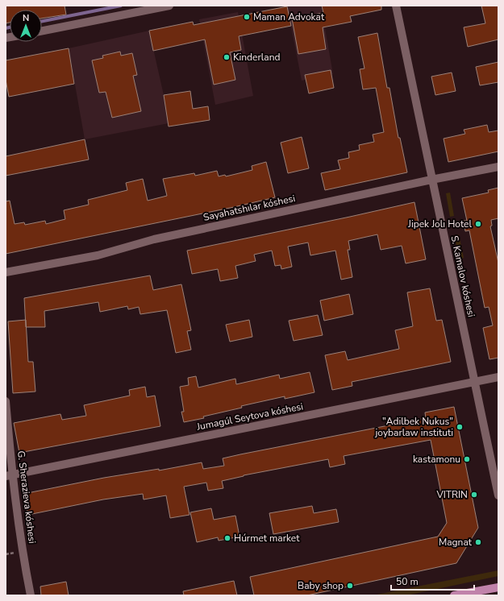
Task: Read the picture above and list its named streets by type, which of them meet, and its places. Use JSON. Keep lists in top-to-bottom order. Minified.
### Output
{"streets":{"street":["Sayahatshılar kóshesi","S. Kamalov kóshesi","Jumagúl Seytova kóshesi","G. Sherazieva kóshesi"]},"crossings":[["Sayahatshılar kóshesi","S. Kamalov kóshesi"],["S. Kamalov kóshesi","Jumagúl Seytova kóshesi"],["Jumagúl Seytova kóshesi","G. Sherazieva kóshesi"]],"places":["Maman Advokat","Kinderland","Jipek Jolı Hotel","\"Adilbek Nukus\" joybarlaw instituti","kastamonu","VITRIN","Húrmet market","Мagnat","Baby shop"],"scale_bar":"50 m","north":"top"}
